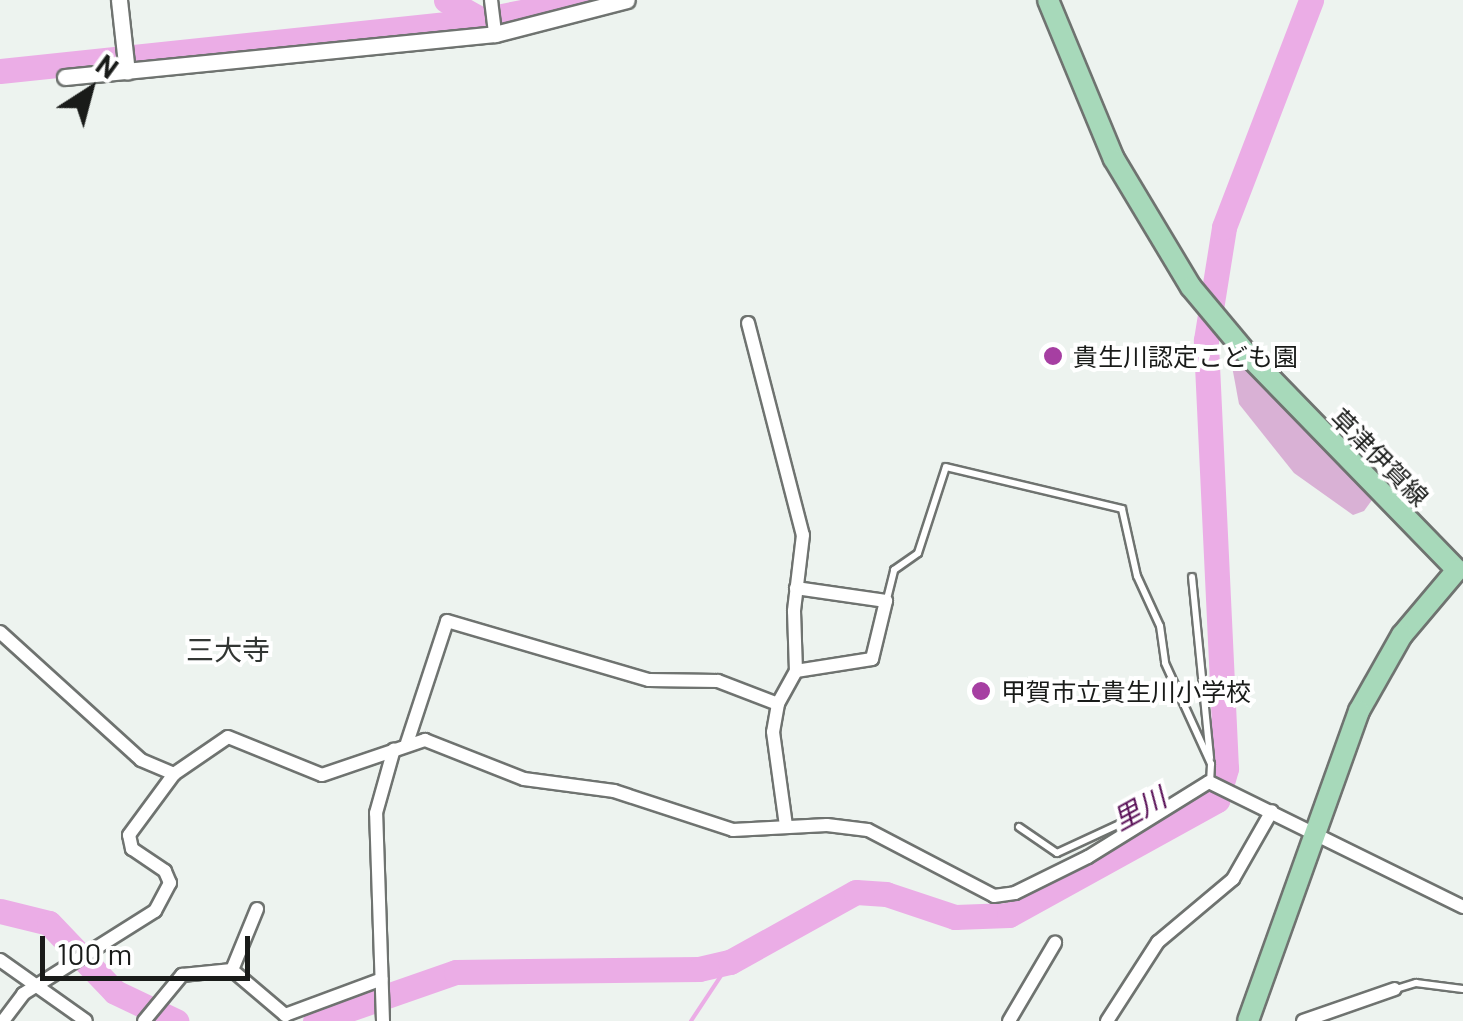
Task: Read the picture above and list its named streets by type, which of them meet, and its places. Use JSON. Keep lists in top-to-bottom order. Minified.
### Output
{"streets":{"main road":["草津伊賀線"]},"districts":["三大寺"],"water":["里川"],"places":["貴生川認定こども園","甲賀市立貴生川小学校"],"scale_bar":"100 m","north":"top right"}
